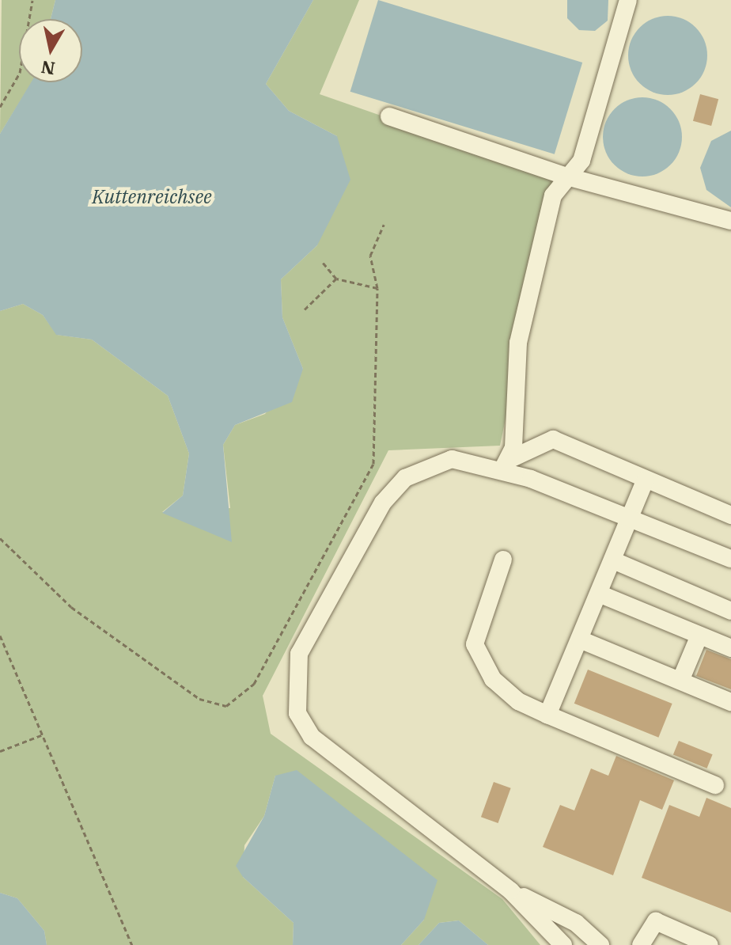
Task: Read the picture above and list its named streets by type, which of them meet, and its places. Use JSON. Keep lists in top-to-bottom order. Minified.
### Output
{"water":["Kuttenreichsee"],"north":"bottom"}
